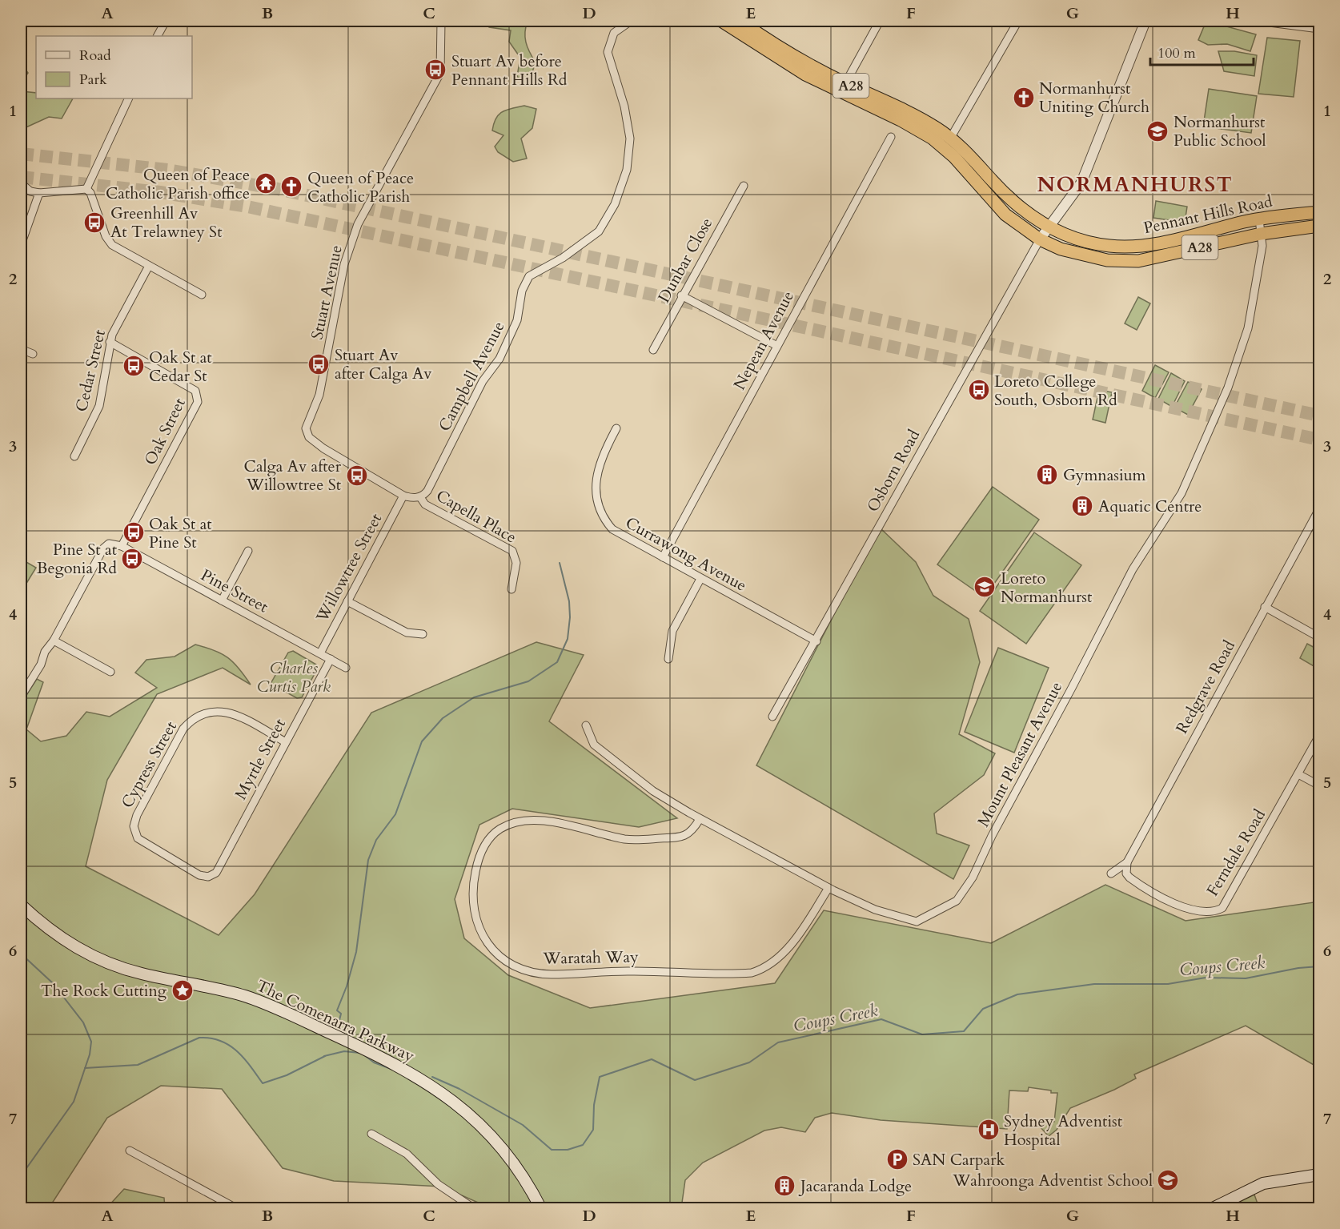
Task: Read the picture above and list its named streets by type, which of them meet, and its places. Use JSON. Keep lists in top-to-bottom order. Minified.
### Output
{"streets":{"highway":["A28","Pennant Hills Road"],"main road":["The Comenarra Parkway"],"street":["Dunbar Close","Stuart Avenue","Nepean Avenue","Cedar Street","Campbell Avenue","Oak Street","Osborn Road","Capella Place","Currawong Avenue","Willowtree Street","Pine Street","Redgrave Road","Mount Pleasant Avenue","Myrtle Street","Cypress Street","Ferndale Road","Waratah Way"]},"crossings":[["Pennant Hills Road","Osborn Road"],["Pennant Hills Road","Mount Pleasant Avenue"],["Stuart Avenue","Willowtree Street"],["Nepean Avenue","Currawong Avenue"],["Cedar Street","Oak Street"],["Campbell Avenue","Capella Place"],["Oak Street","Pine Street"],["Osborn Road","Currawong Avenue"],["Willowtree Street","Pine Street"],["Pine Street","Myrtle Street"],["Redgrave Road","Ferndale Road"],["Mount Pleasant Avenue","Waratah Way"],["Myrtle Street","Cypress Street"]],"districts":["NORMANHURST"],"water":["Coups Creek"],"parks":["Charles Curtis Park"],"places":{"bus stop":["Stuart Av before Pennant Hills Rd","Greenhill Av At Trelawney St","Stuart Av after Calga Av","Oak St at Cedar St","Loreto College South, Osborn Rd","Calga Av after Willowtree St","Oak St at Pine St","Pine St at Begonia Rd"],"church":["Normanhurst Uniting Church","Queen of Peace Catholic Parish"],"school or university":["Normanhurst Public School","Loreto Normanhurst","Wahroonga Adventist School"],"temple":["Queen of Peace Catholic Parish office"],"building":["Gymnasium","Aquatic Centre","Jacaranda Lodge"],"place":["The Rock Cutting"],"hospital":["Sydney Adventist Hospital"],"parking":["SAN Carpark"]},"legend":["Road","Park"],"scale_bar":"100 m","grid":{"columns":["A","B","C","D","E","F","G","H"],"rows":["1","2","3","4","5","6","7"]}}
